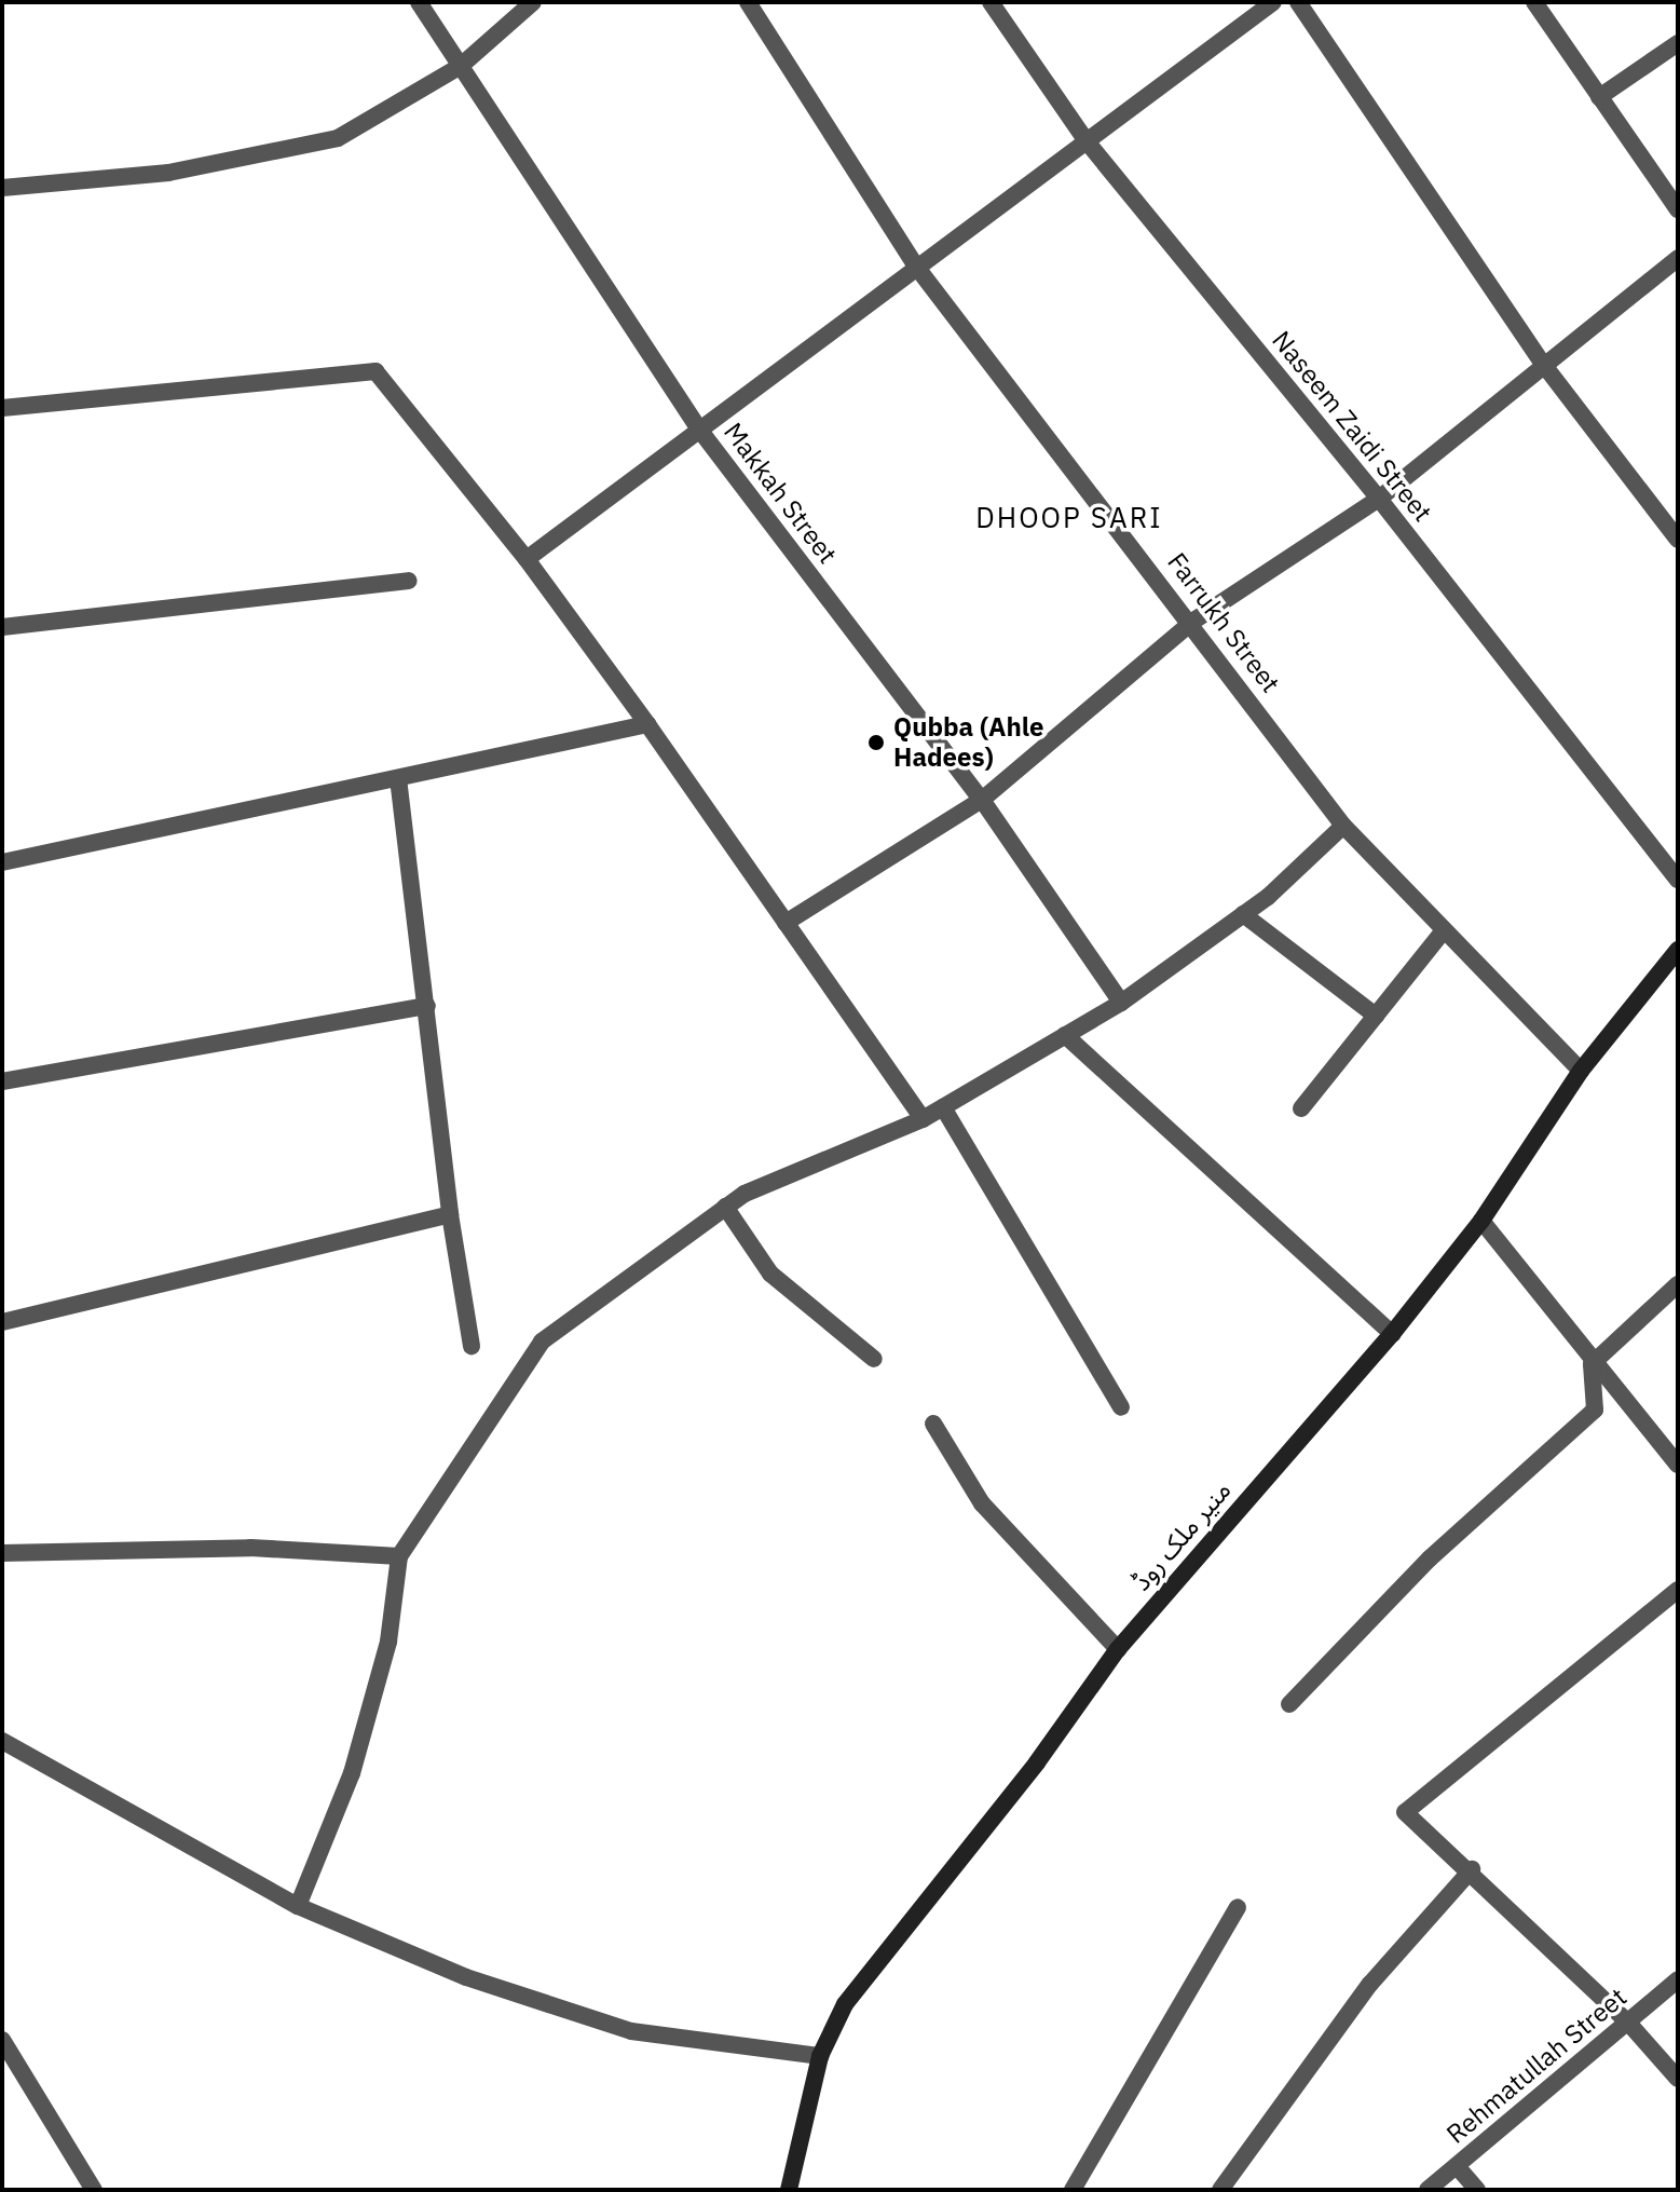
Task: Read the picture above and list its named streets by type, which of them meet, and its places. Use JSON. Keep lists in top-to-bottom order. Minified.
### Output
{"streets":{"street":["Naseem Zaidi Street","Makkah Street","Farrukh Street","منیر ملک روڈ","Rehmatullah Street"]},"crossings":[["Farrukh Street","منیر ملک روڈ"]],"districts":["DHOOP SARI"],"places":["Qubba (Ahle Hadees)"]}
